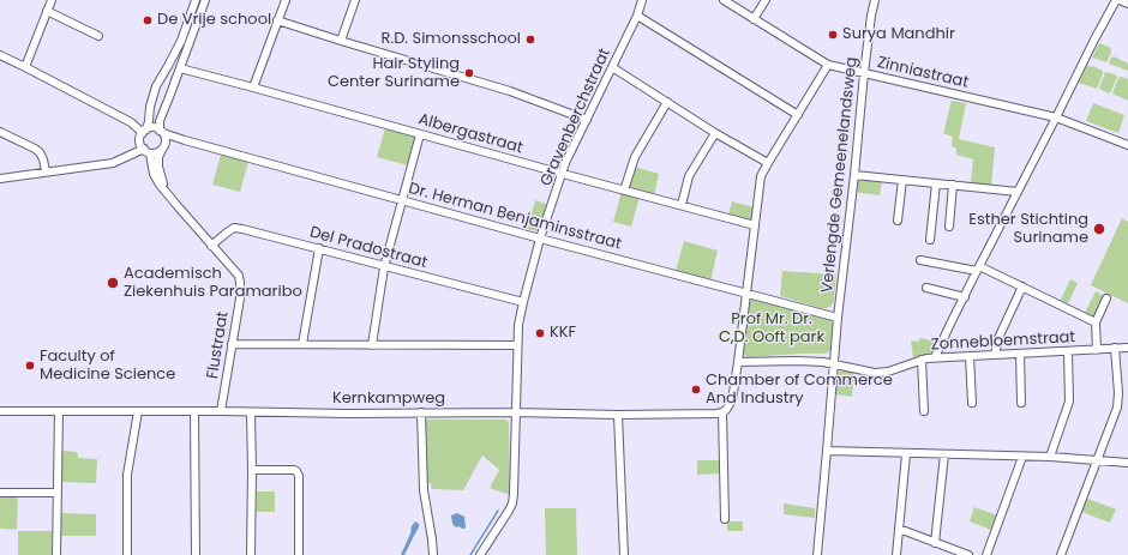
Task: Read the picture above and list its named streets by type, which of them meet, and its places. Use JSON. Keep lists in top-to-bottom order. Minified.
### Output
{"streets":{"street":["Zinniastraat","Gravenberchstraat","Albergastraat","Verlengde Gemeenelandsweg","Dr. Herman Benjaminsstraat","Del Pradostraat","Zonnebloemstraat","Flustraat","Kernkampweg"]},"crossings":[["Zinniastraat","Verlengde Gemeenelandsweg"],["Gravenberchstraat","Albergastraat"],["Gravenberchstraat","Dr. Herman Benjaminsstraat"],["Gravenberchstraat","Del Pradostraat"],["Gravenberchstraat","Kernkampweg"],["Verlengde Gemeenelandsweg","Dr. Herman Benjaminsstraat"],["Verlengde Gemeenelandsweg","Zonnebloemstraat"],["Dr. Herman Benjaminsstraat","Flustraat"],["Del Pradostraat","Flustraat"],["Flustraat","Kernkampweg"]],"parks":["Prof Mr. Dr. C,D. Ooft park"],"places":["De Vrije school","Surya Mandhir","R.D. Simonsschool","Hair Styling Center Suriname","Esther Stichting Suriname","Academisch Ziekenhuis Paramaribo","KKF","Faculty of Medicine Science","Chamber of Commerce And Industry"]}
